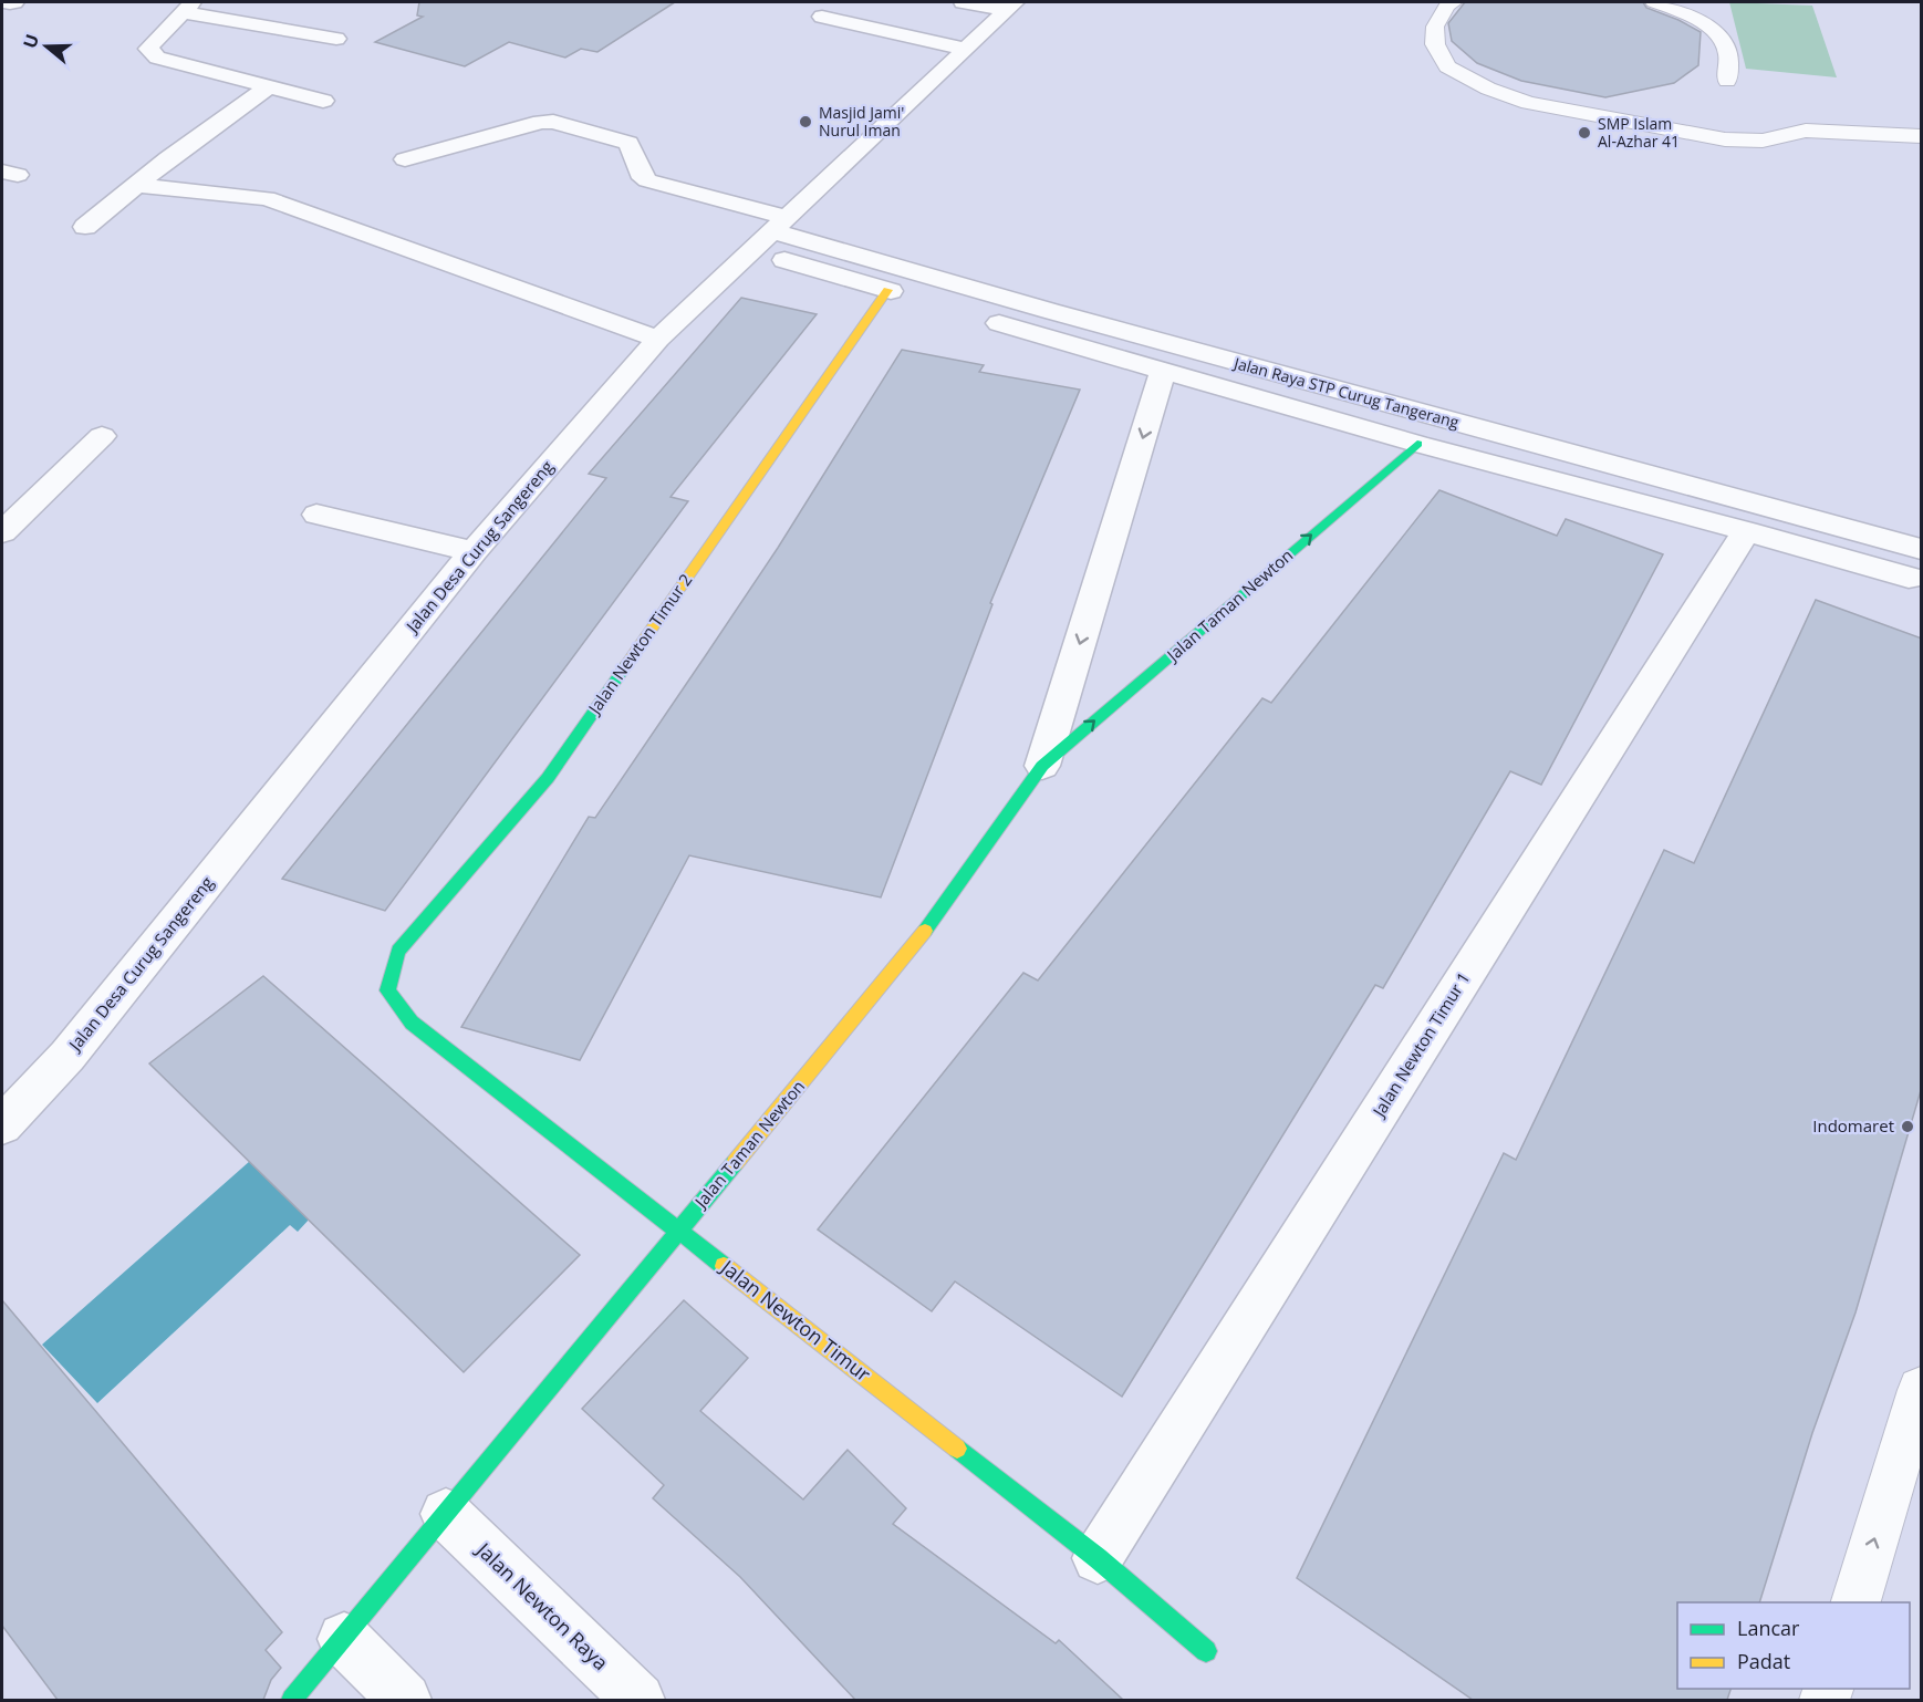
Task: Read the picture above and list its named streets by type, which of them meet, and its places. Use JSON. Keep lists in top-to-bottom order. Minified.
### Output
{"streets":{"street":["Jalan Raya STP Curug Tangerang","Jalan Desa Curug Sangereng","Jalan Taman Newton","Jalan Newton Timur 2","Jalan Newton Timur 1","Jalan Newton Timur","Jalan Newton Raya"]},"crossings":[["Jalan Raya STP Curug Tangerang","Jalan Desa Curug Sangereng"],["Jalan Taman Newton","Jalan Newton Timur"],["Jalan Taman Newton","Jalan Newton Raya"],["Jalan Newton Timur 2","Jalan Newton Timur"],["Jalan Newton Timur 1","Jalan Newton Timur"]],"places":["Masjid Jami' Nurul Iman","SMP Islam Al-Azhar 41","Indomaret"],"legend":["Lancar","Padat"],"north":"left"}
